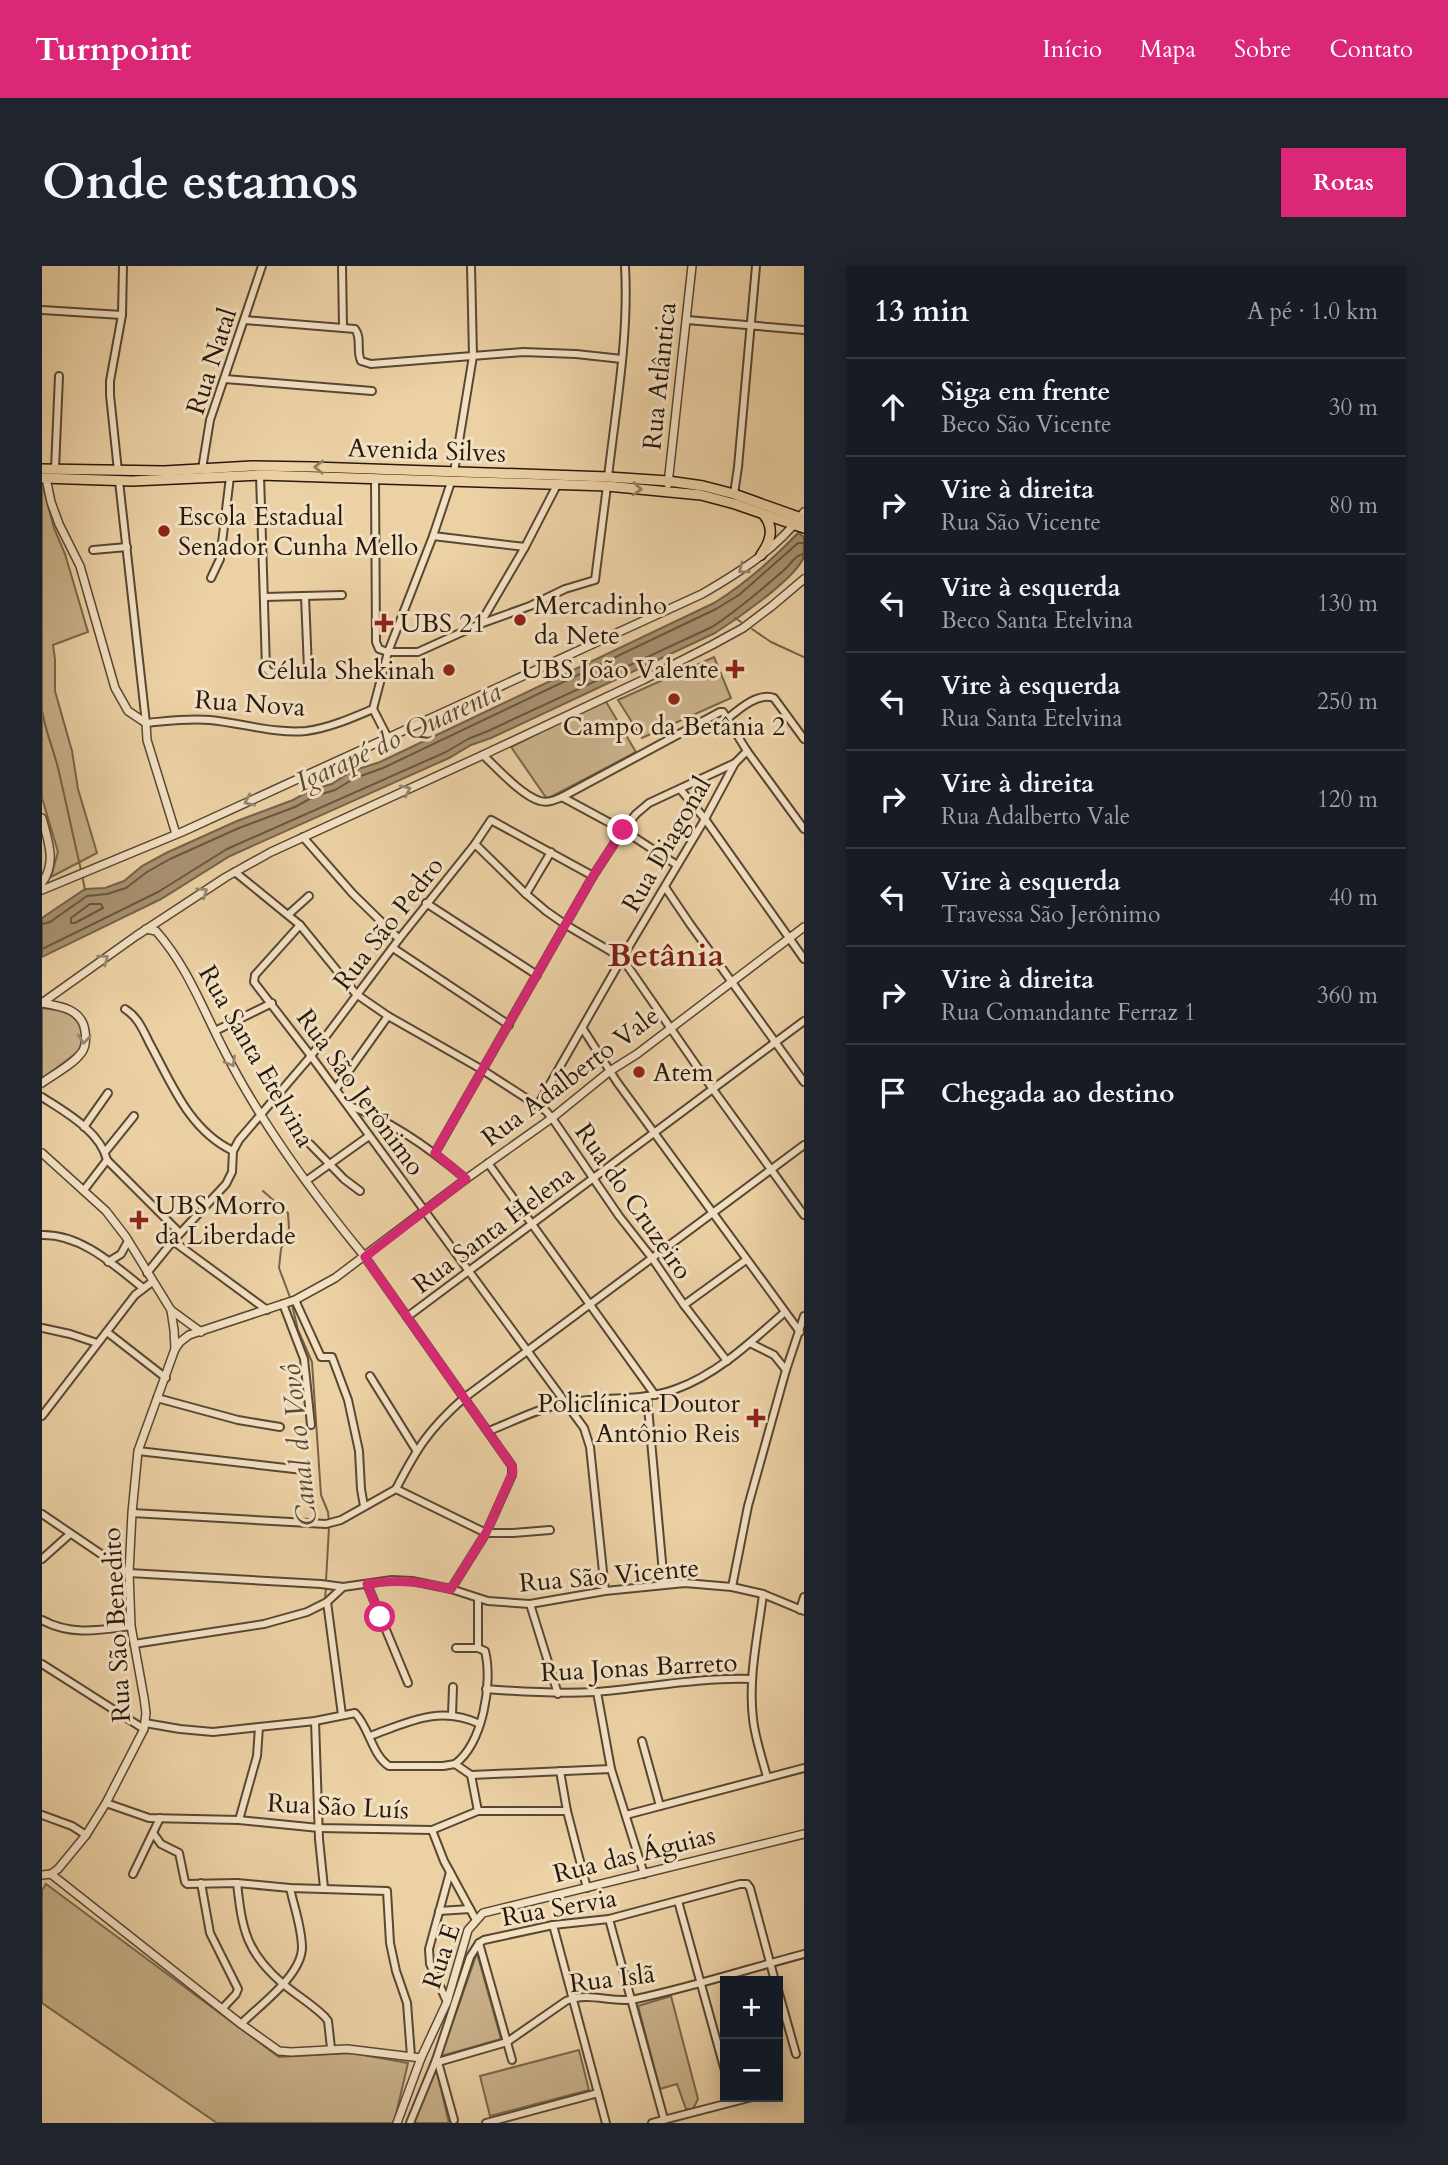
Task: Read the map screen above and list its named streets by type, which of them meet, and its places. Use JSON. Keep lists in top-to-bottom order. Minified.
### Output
{"streets":{"main road":["Avenida Silves"],"street":["Rua Natal","Rua Atlântica","Rua Nova","Rua Diagonal","Rua São Pedro","Rua Santa Etelvina","Rua Adalberto Vale","Rua São Jerônimo","Rua do Cruzeiro","Rua Santa Helena","Rua São Vicente","Rua São Benedito","Rua Jonas Barreto","Rua São Luís","Rua das Águias","Rua Servia","Rua E","Rua Islã"]},"crossings":[["Rua Natal","Avenida Silves"],["Rua Atlântica","Avenida Silves"],["Rua Diagonal","Rua do Cruzeiro"],["Rua São Pedro","Rua Santa Etelvina"],["Rua São Pedro","Rua São Jerônimo"],["Rua São Pedro","Rua do Cruzeiro"],["Rua São Pedro","Rua São Benedito"],["Rua Santa Etelvina","Rua Adalberto Vale"],["Rua Santa Etelvina","Rua Santa Helena"],["Rua Adalberto Vale","Rua São Jerônimo"],["Rua Adalberto Vale","Rua do Cruzeiro"],["Rua Adalberto Vale","Rua São Benedito"],["Rua São Jerônimo","Rua do Cruzeiro"],["Rua São Jerônimo","Rua Santa Helena"],["Rua São Jerônimo","Rua São Vicente"],["Rua do Cruzeiro","Rua Santa Helena"],["Rua São Vicente","Rua São Benedito"],["Rua São Benedito","Rua São Luís"],["Rua São Luís","Rua E"],["Rua das Águias","Rua E"],["Rua Servia","Rua Islã"]],"districts":["Betânia"],"water":["Igarapé do Quarenta","Canal do Vovô"],"places":{"other":["Escola Estadual Senador Cunha Mello","Mercadinho da Nete","Célula Shekinah","Campo da Betânia 2","Atem"],"health":["UBS 21","UBS João Valente","UBS Morro da Liberdade","Policlínica Doutor Antônio Reis"]},"page":{"header":"Turnpoint","nav":["Início","Mapa","Sobre","Contato"],"buttons":"Rotas","title":"Onde estamos","heading":["13 min","A pé · 1.0 km"],"list":[["Siga em frente","Beco São Vicente","30 m"],["Vire à direita","Rua São Vicente","80 m"],["Vire à esquerda","Beco Santa Etelvina","130 m"],["Vire à esquerda","Rua Santa Etelvina","250 m"],["Vire à direita","Rua Adalberto Vale","120 m"],["Vire à esquerda","Travessa São Jerônimo","40 m"],["Vire à direita","Rua Comandante Ferraz 1","360 m"],"Chegada ao destino"],"map_buttons":["+","−"]}}
